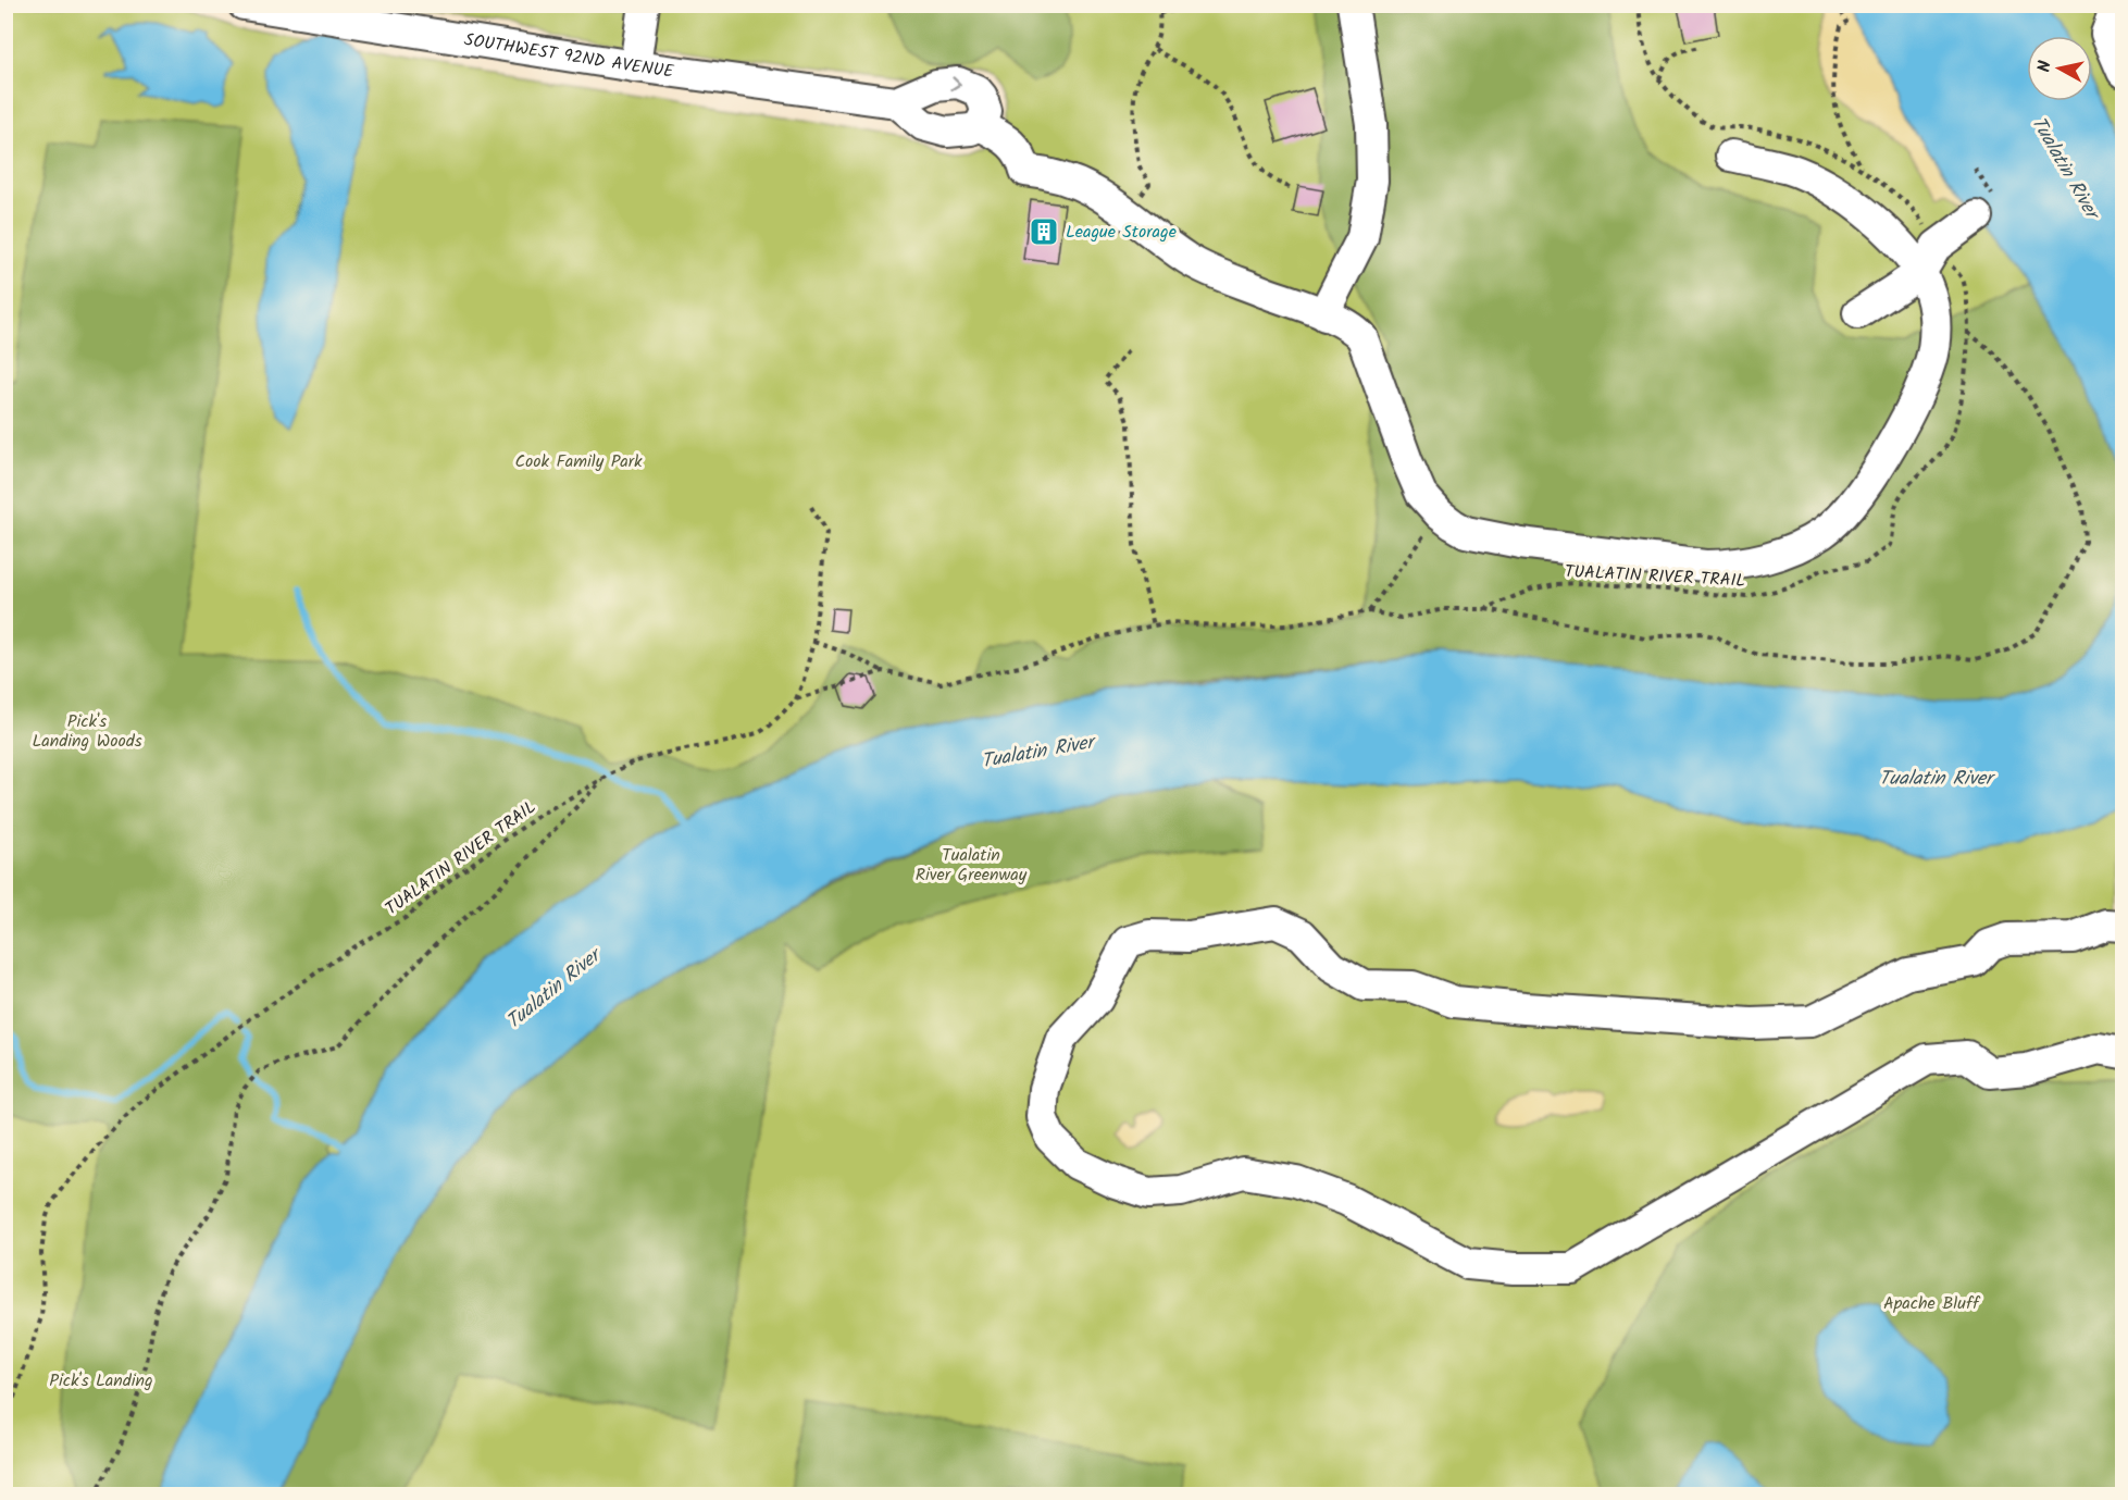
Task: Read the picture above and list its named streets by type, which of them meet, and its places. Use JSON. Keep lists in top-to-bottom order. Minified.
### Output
{"streets":{"street":["SOUTHWEST 92ND AVENUE"],"path":["TUALATIN RIVER TRAIL"]},"water":["Tualatin River"],"parks":["Cook Family Park","Pick's Landing Woods","Tualatin River Greenway","Apache Bluff","Pick's Landing"],"places":{"building":["League Storage"]},"north":"left"}
